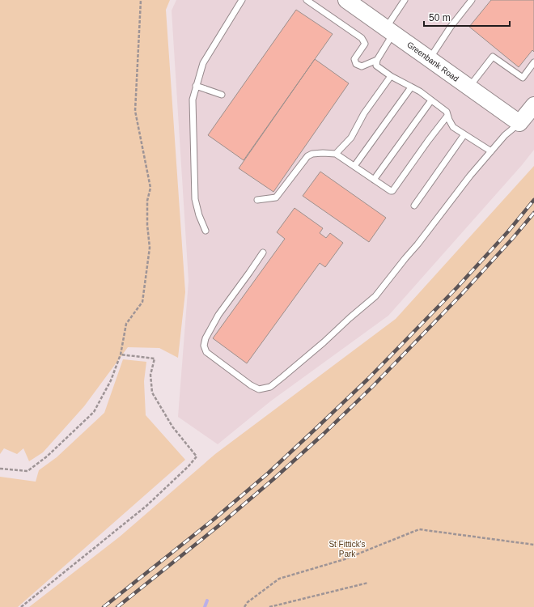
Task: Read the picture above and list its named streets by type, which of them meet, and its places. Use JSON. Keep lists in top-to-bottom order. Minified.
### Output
{"streets":{"street":["Greenbank Road"]},"parks":["St Fittick's Park"],"scale_bar":"50 m"}
